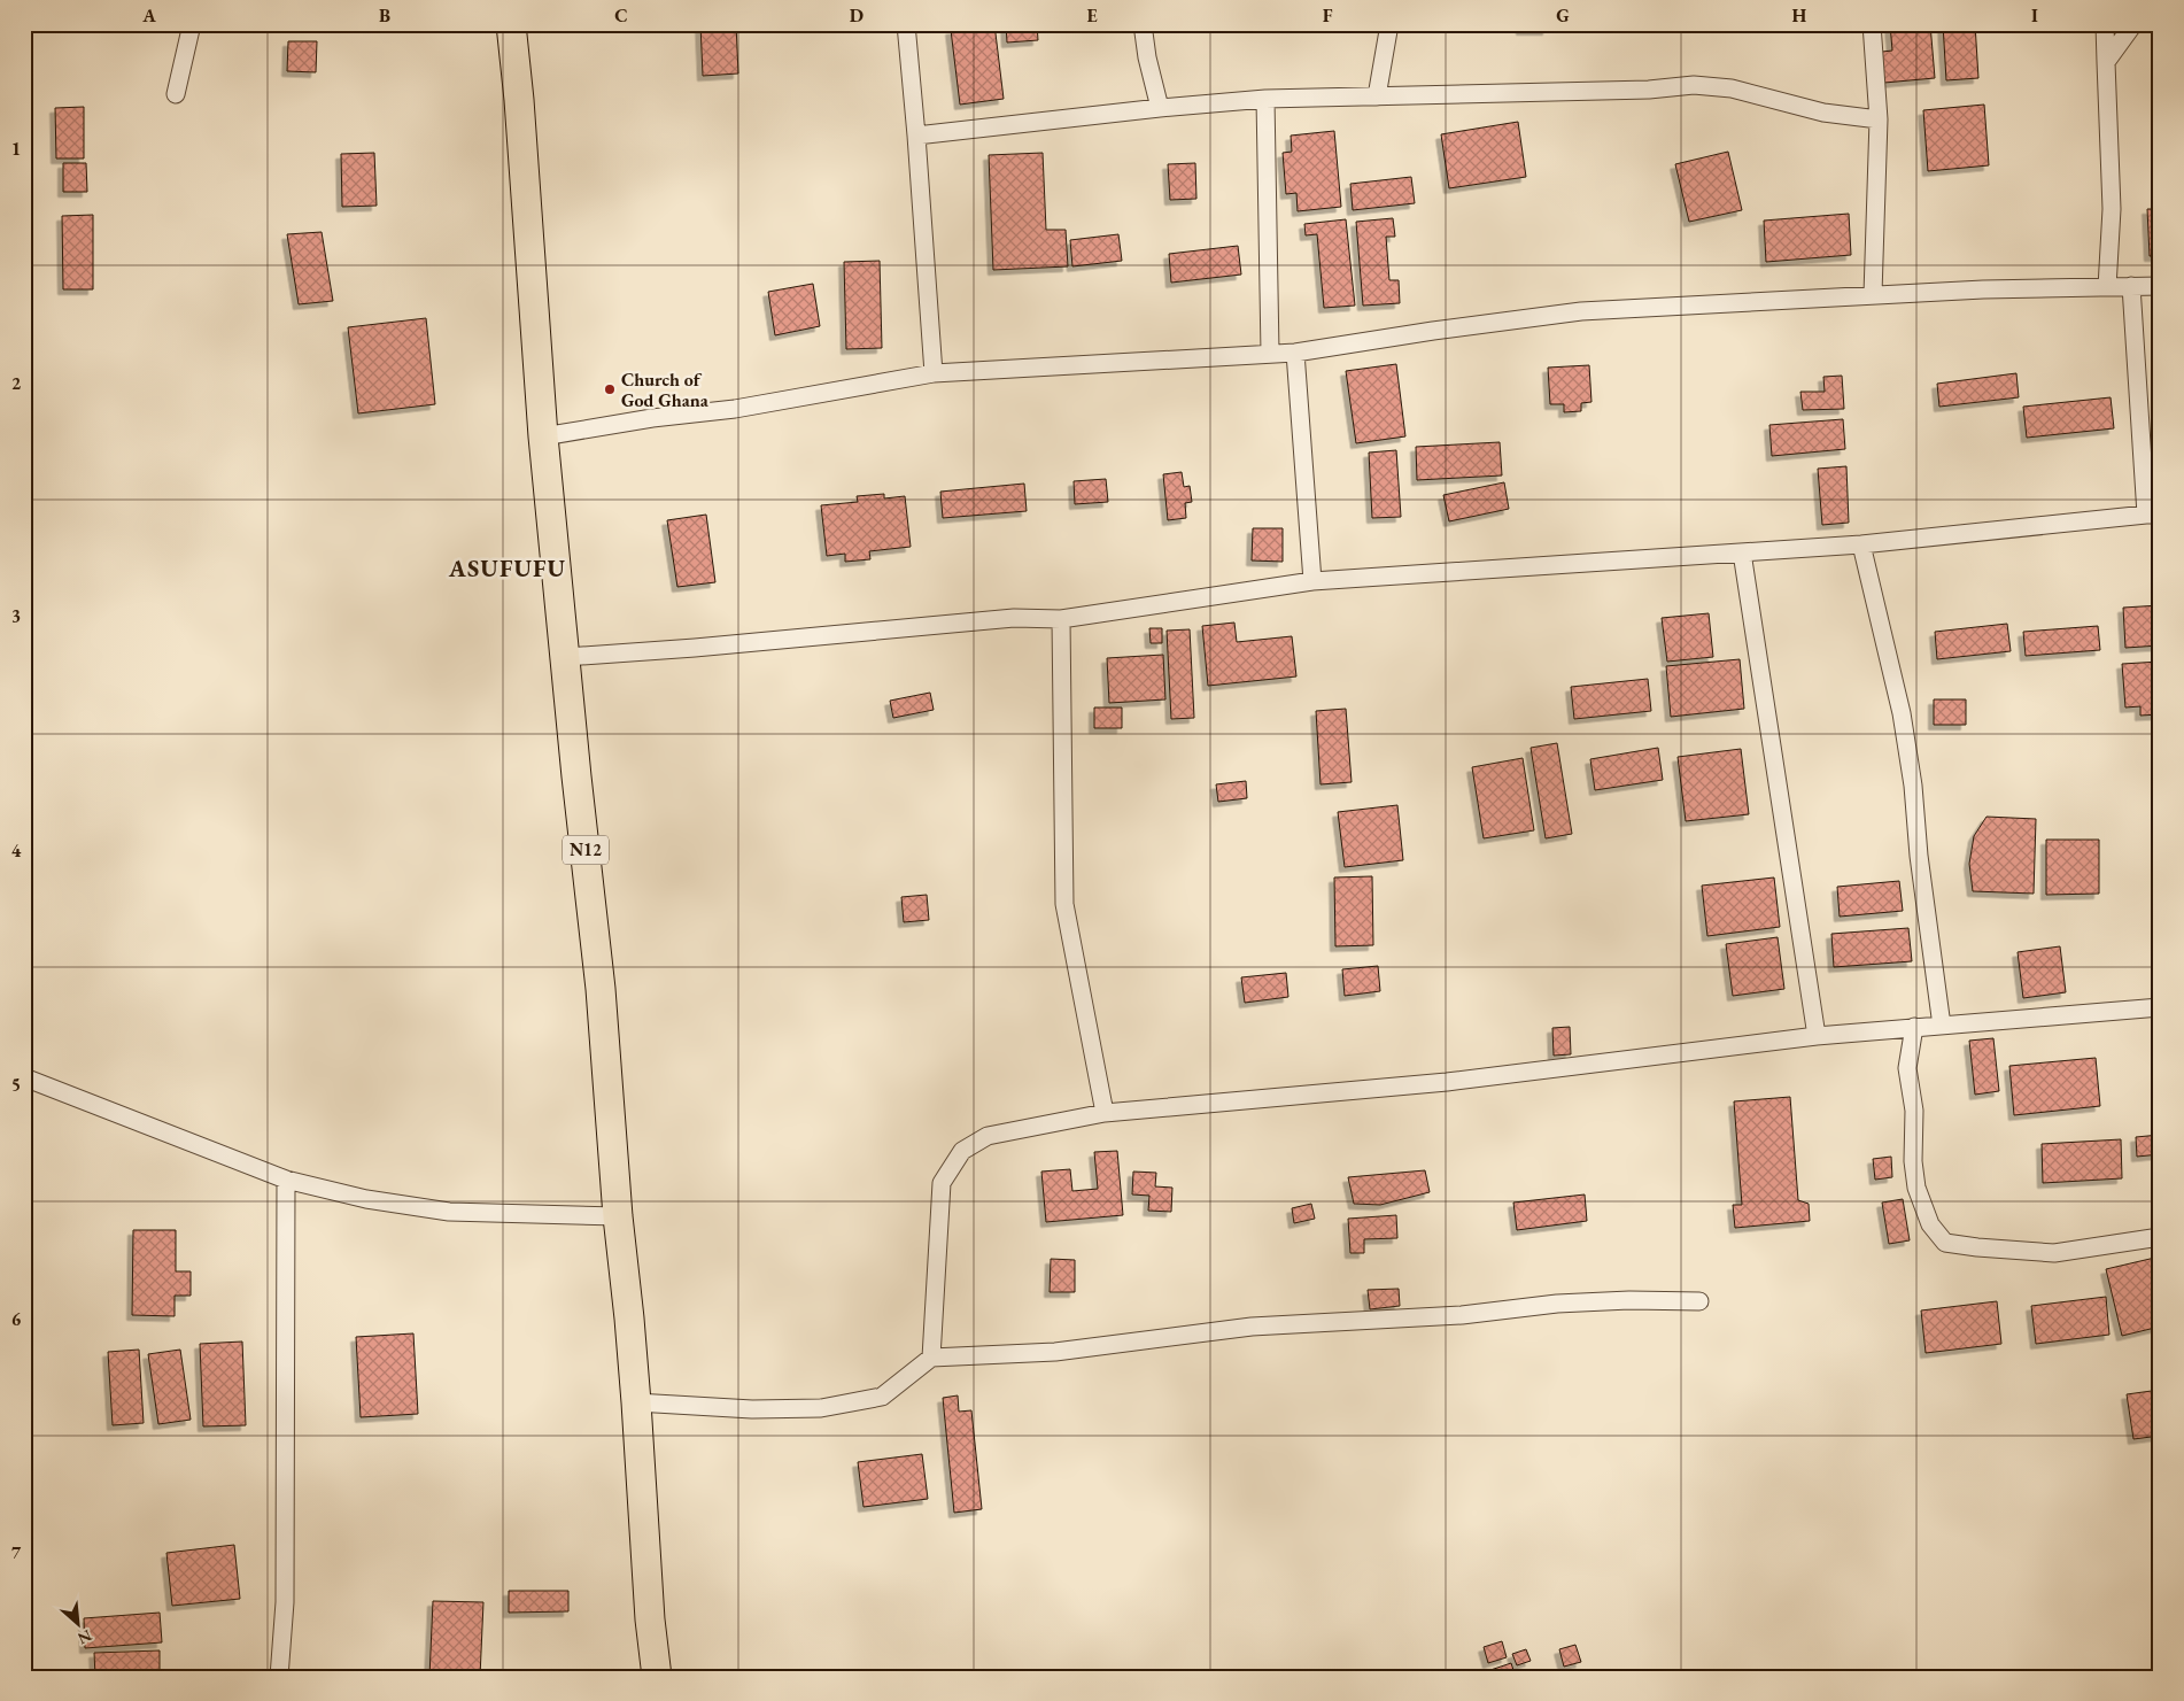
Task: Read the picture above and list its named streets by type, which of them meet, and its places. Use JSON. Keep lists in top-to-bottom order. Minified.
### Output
{"streets":{"highway":["N12"]},"districts":["ASUFUFU"],"places":["Church of God Ghana"],"north":"bottom right","grid":{"columns":["A","B","C","D","E","F","G","H","I"],"rows":["1","2","3","4","5","6","7"]}}
